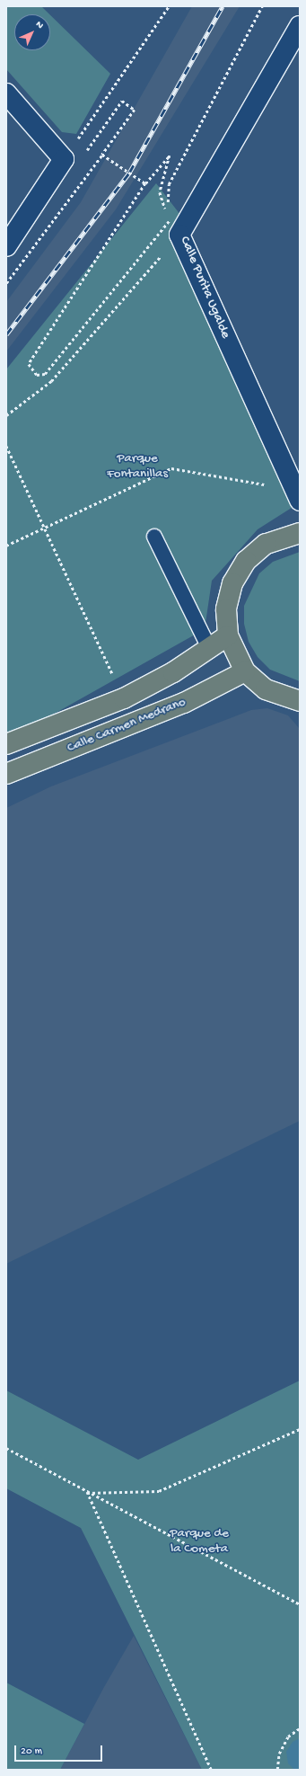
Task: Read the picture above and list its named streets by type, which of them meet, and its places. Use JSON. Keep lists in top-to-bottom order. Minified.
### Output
{"streets":{"main road":["Calle Carmen Medrano"],"street":["Calle Purita Ugalde"]},"parks":["Parque Fontanillas","Parque de la Cometa"],"scale_bar":"20 m","north":"top right"}
